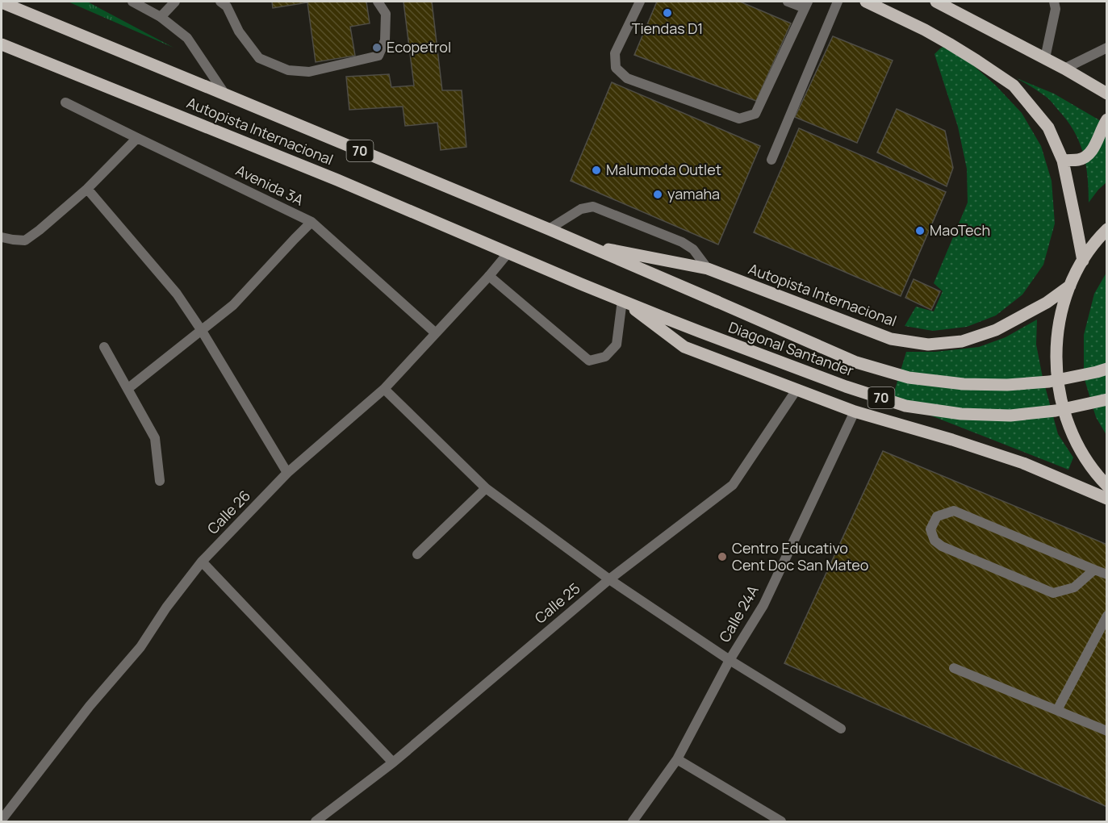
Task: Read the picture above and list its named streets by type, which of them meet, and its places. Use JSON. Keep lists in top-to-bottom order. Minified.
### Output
{"streets":{"main road":["Autopista Internacional","70","Diagonal Santander"],"street":["Avenida 3A","Calle 26","Calle 25","Calle 24A"]},"crossings":[["Autopista Internacional","Diagonal Santander"],["Autopista Internacional","Calle 26"],["Avenida 3A","Calle 26"]],"places":["Tiendas D1","Ecopetrol","Malumoda Outlet","yamaha","MaoTech","Centro Educativo Cent Doc San Mateo"]}
